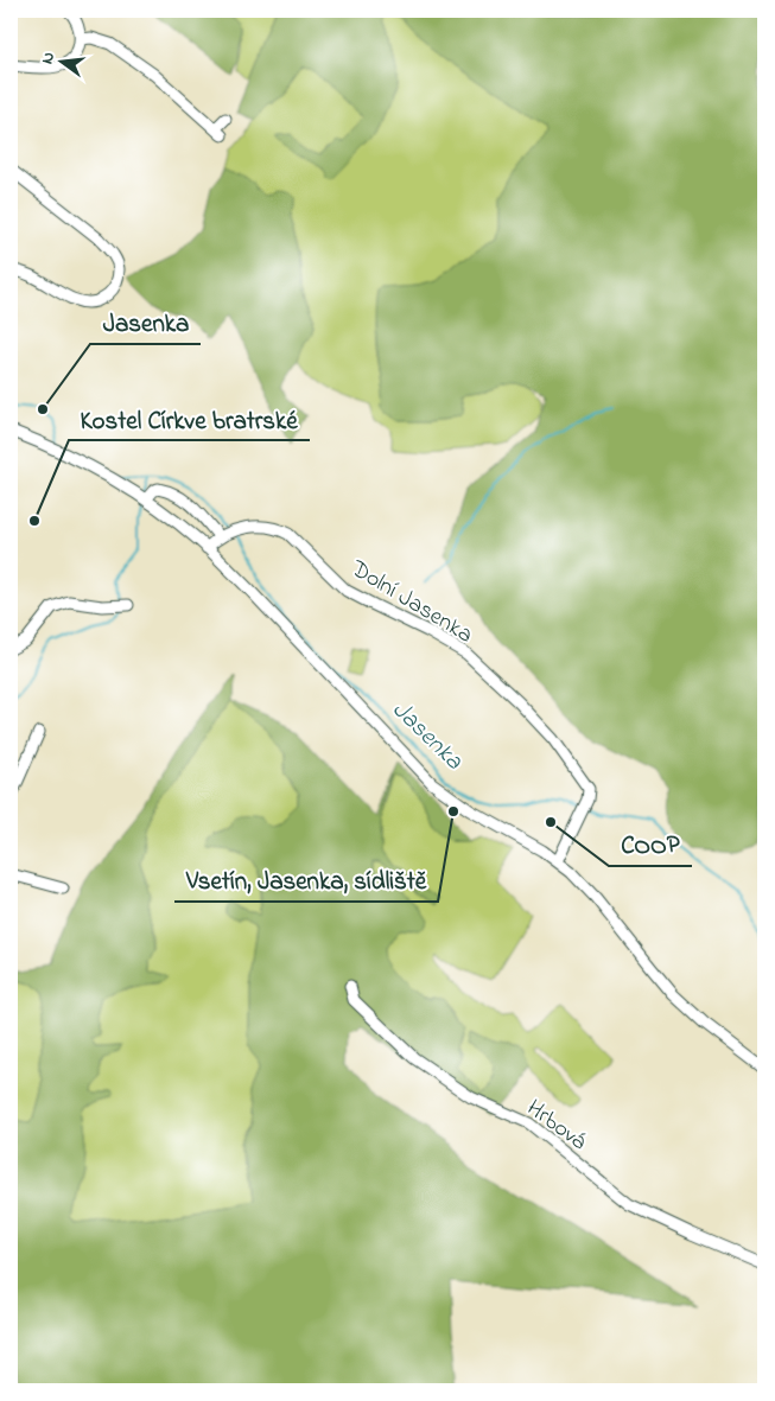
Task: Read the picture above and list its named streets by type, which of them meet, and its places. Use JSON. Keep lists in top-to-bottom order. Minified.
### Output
{"streets":{"street":["Dolní Jasenka","Hrbová"]},"water":["Jasenka"],"places":["Jasenka","Kostel Církve bratrské","Vsetín, Jasenka, sídliště","COOP"],"north":"left"}
